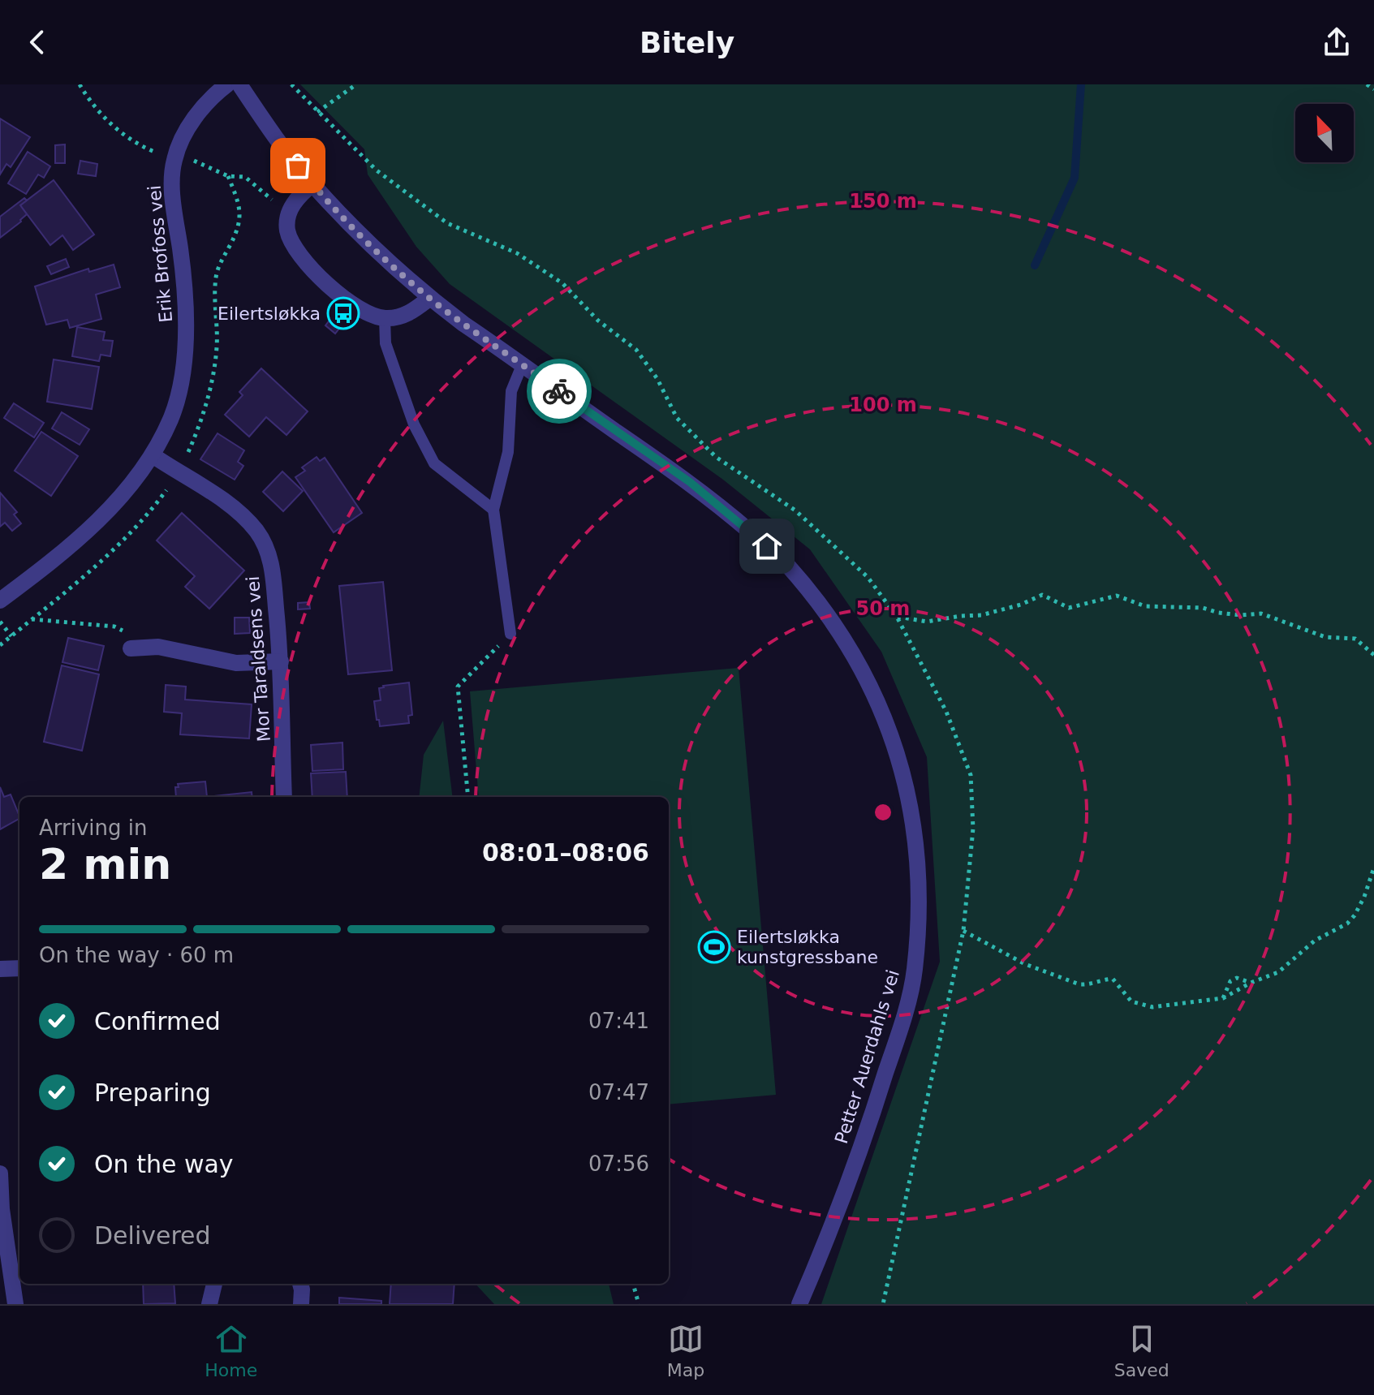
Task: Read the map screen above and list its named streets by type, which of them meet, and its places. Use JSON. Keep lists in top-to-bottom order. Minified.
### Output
{"streets":{"street":["Erik Brofoss vei","Mor Taraldsens vei","Petter Auerdahls vei"]},"crossings":[["Erik Brofoss vei","Mor Taraldsens vei"]],"places":{"bus stop":["Eilertsløkka"],"sports":["Eilertsløkka kunstgressbane"]},"north":"top left","page":{"header":"Bitely","heading":["2 min","Arriving in","08:01–08:06"],"bar":"On the way · 60 m","list":[["Confirmed","07:41"],["Preparing","07:47"],["On the way","07:56"],"Delivered"],"tabs":["Home","Map","Saved"]},"rings":["150 m","100 m","50 m"]}
